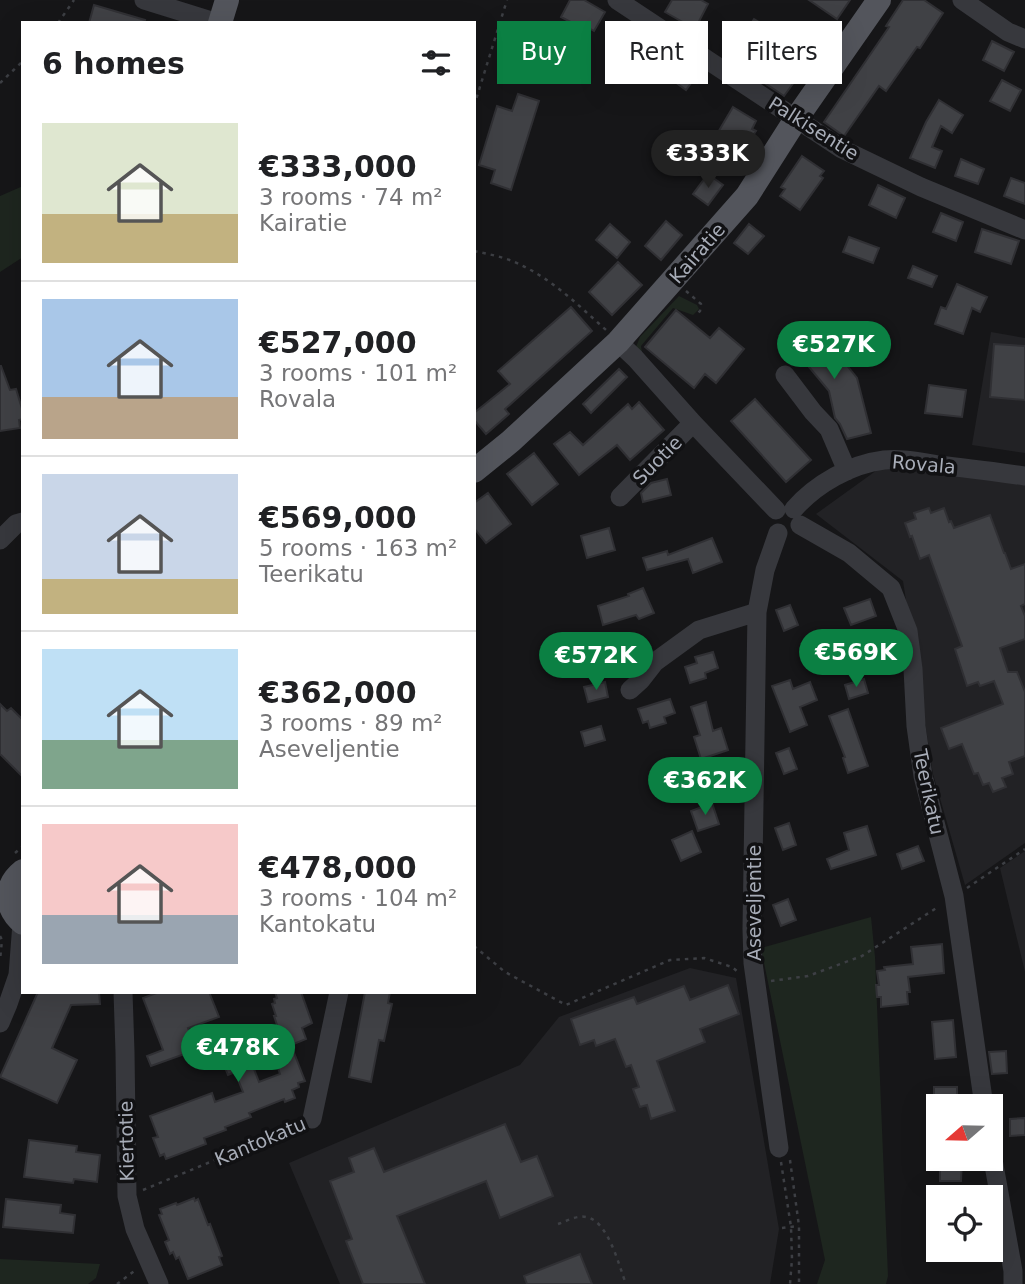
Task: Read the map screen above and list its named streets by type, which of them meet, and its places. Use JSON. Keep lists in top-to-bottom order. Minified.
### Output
{"streets":{"main road":["Kairatie"],"street":["Palkisentie","Suotie","Rovala","Teerikatu","Aseveljentie","Kiertotie","Kantokatu"]},"crossings":[["Palkisentie","Kairatie"],["Kairatie","Teerikatu"],["Suotie","Teerikatu"],["Rovala","Teerikatu"],["Rovala","Aseveljentie"],["Kiertotie","Kantokatu"]],"north":"left","page":{"chip":["Buy","Rent","Filters"],"heading":"6 homes","list":[{"name":"€333,000","note":"3 rooms · 74 m² · Kairatie"},{"name":"€527,000","note":"3 rooms · 101 m² · Rovala"},{"name":"€569,000","note":"5 rooms · 163 m² · Teerikatu"},{"name":"€362,000","note":"3 rooms · 89 m² · Aseveljentie"},{"name":"€478,000","note":"3 rooms · 104 m² · Kantokatu"}],"price":["€333K","€527K","€569K","€572K","€362K","€478K"]}}
